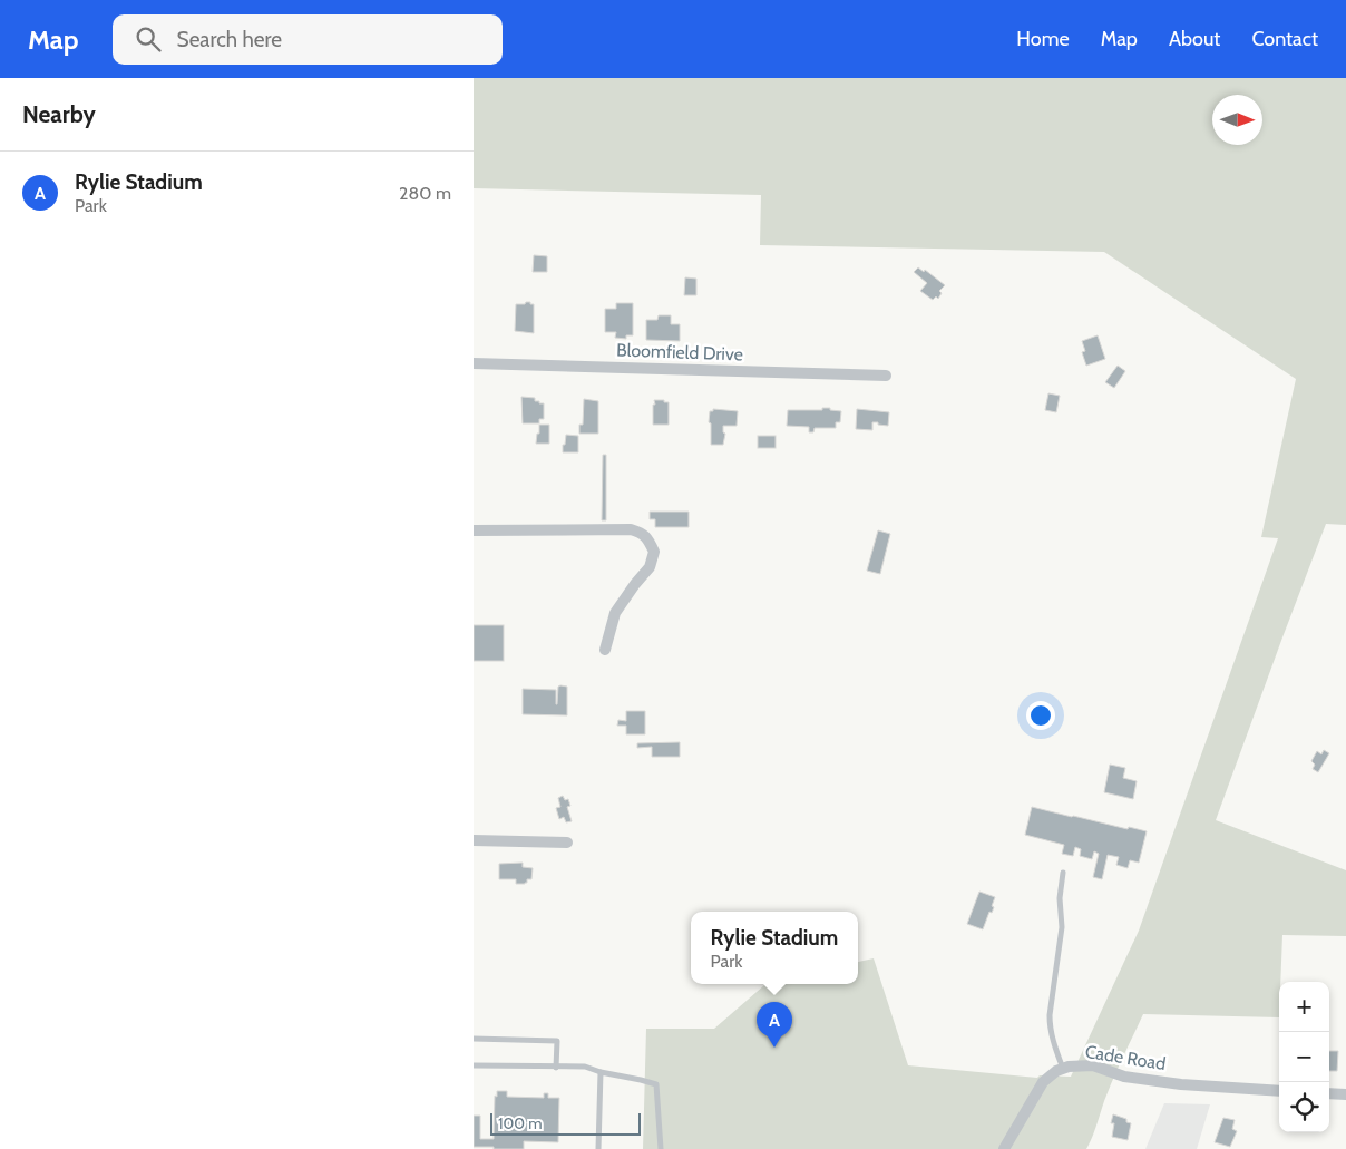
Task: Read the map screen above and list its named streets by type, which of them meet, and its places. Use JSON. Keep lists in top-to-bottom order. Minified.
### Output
{"streets":{"street":["Bloomfield Drive","Cade Road"]},"scale_bar":"100 m","north":"right","page":{"header":"Map","search":"Search here","nav":["Home","Map","About","Contact"],"heading":"Nearby","list":[{"mark":"A","name":"Rylie Stadium","note":"Park","value":"280 m"}],"popup":["Rylie Stadium","Park"],"map_buttons":["+","−"],"pins":"A","scale":"100 m"}}
